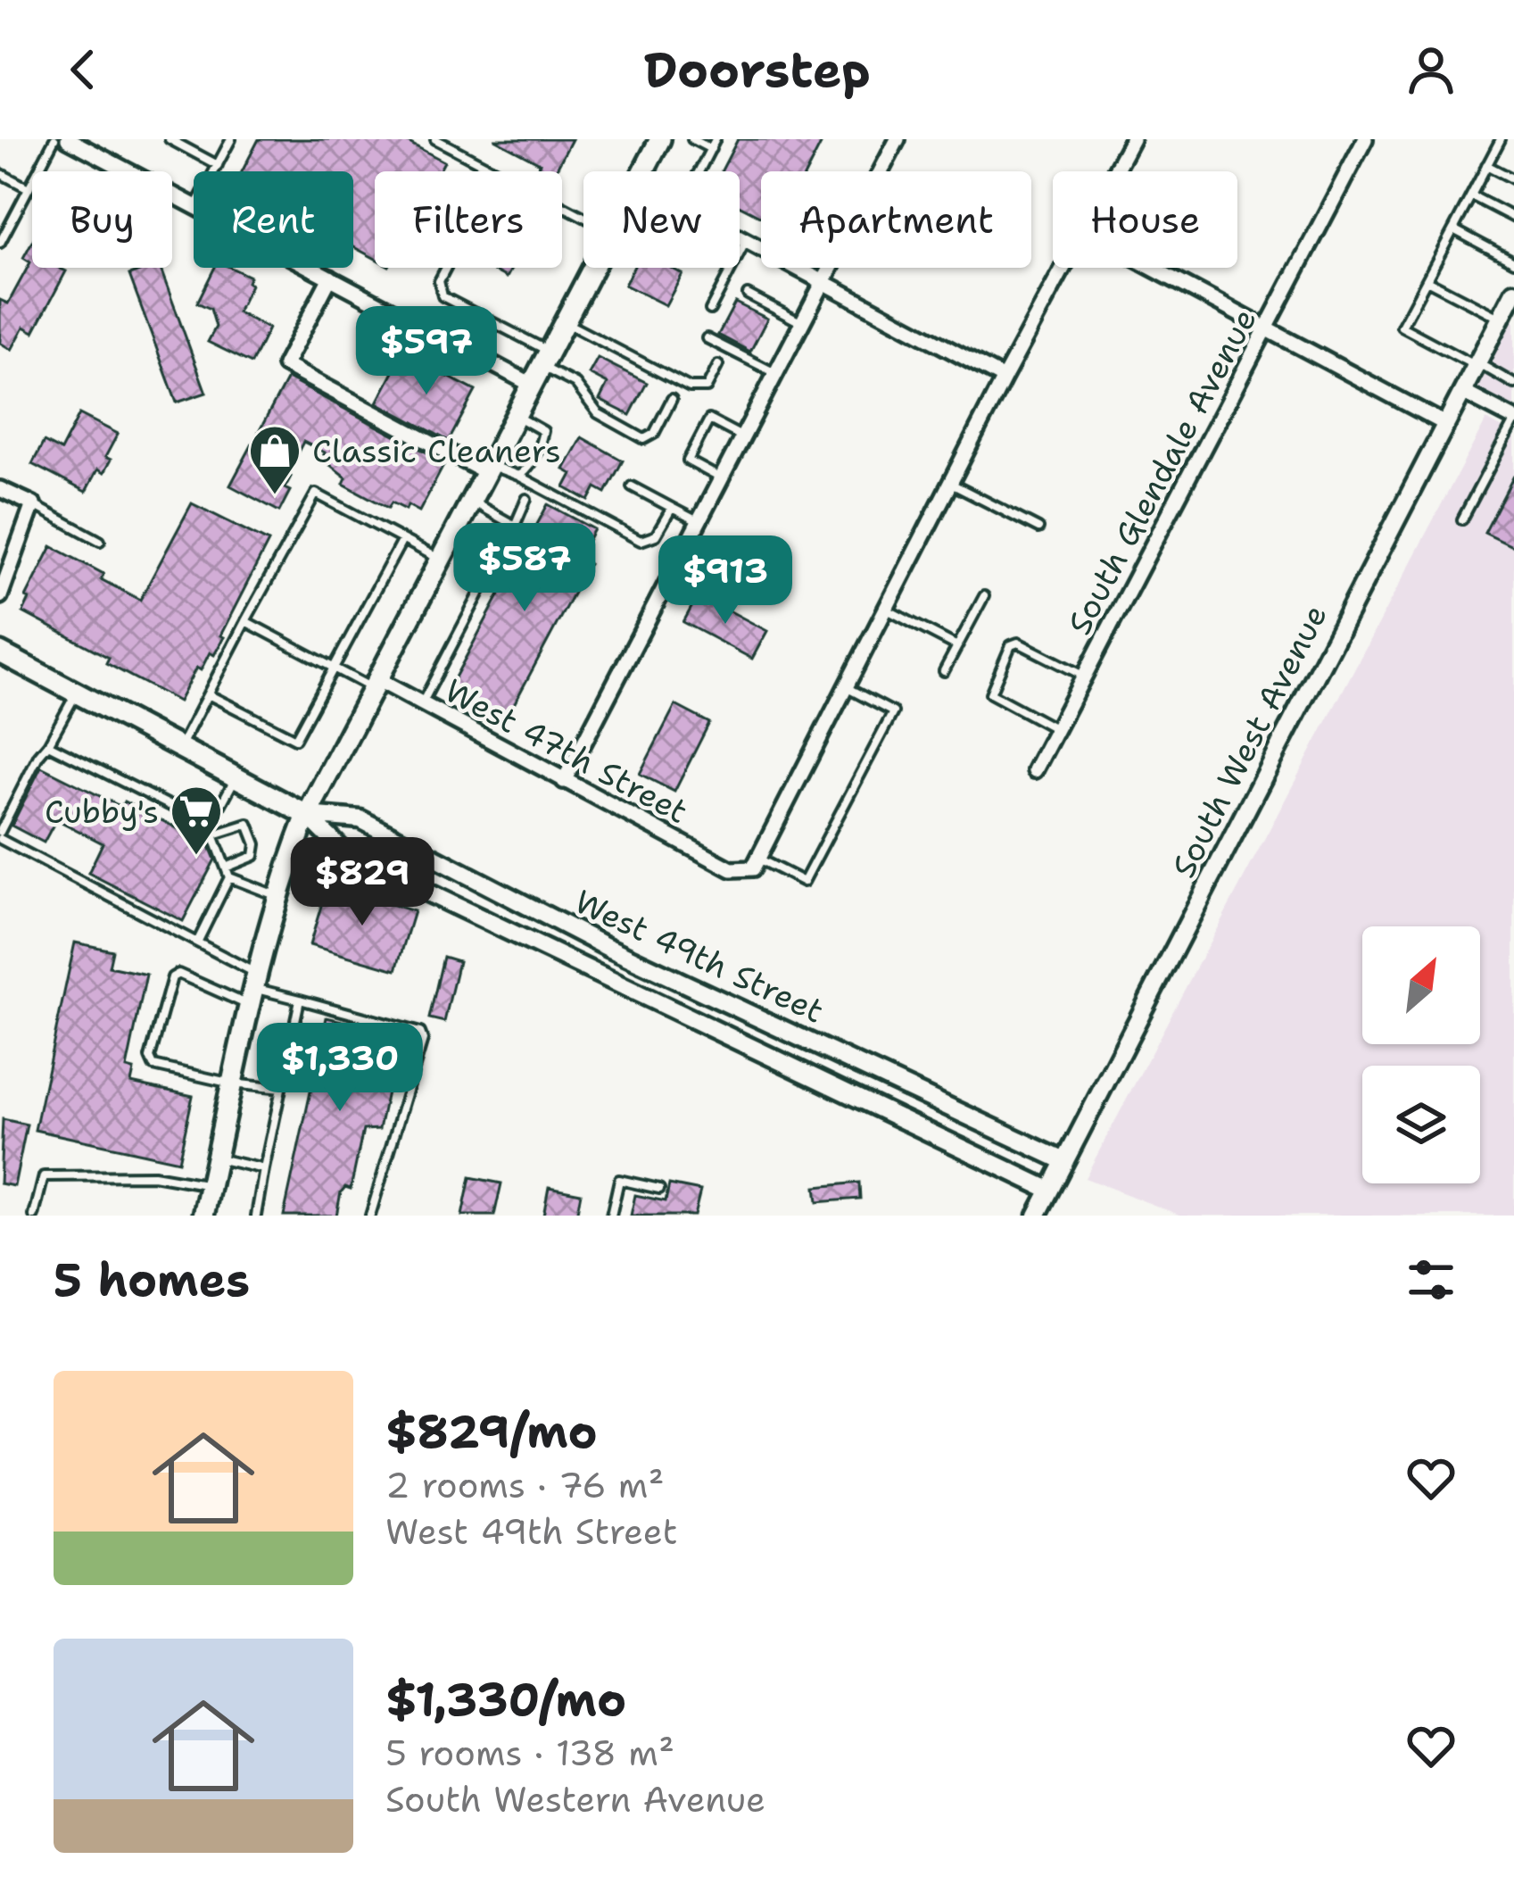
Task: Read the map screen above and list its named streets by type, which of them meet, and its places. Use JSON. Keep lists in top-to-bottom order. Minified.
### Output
{"streets":{"main road":["West 49th Street"],"street":["South Glendale Avenue","South West Avenue","West 47th Street"]},"crossings":[["South West Avenue","West 49th Street"]],"places":{"shop":["Classic Cleaners"],"supermarket":["Cubby's"]},"north":"top right","page":{"header":"Doorstep","chip":["Buy","Rent","Filters","New","Apartment","House"],"price":["$597","$587","$913","$829","$1,330"],"heading":"5 homes","list":[{"name":"$829/mo","note":"2 rooms · 76 m² · West 49th Street"},{"name":"$1,330/mo","note":"5 rooms · 138 m² · South Western Avenue"}]}}
